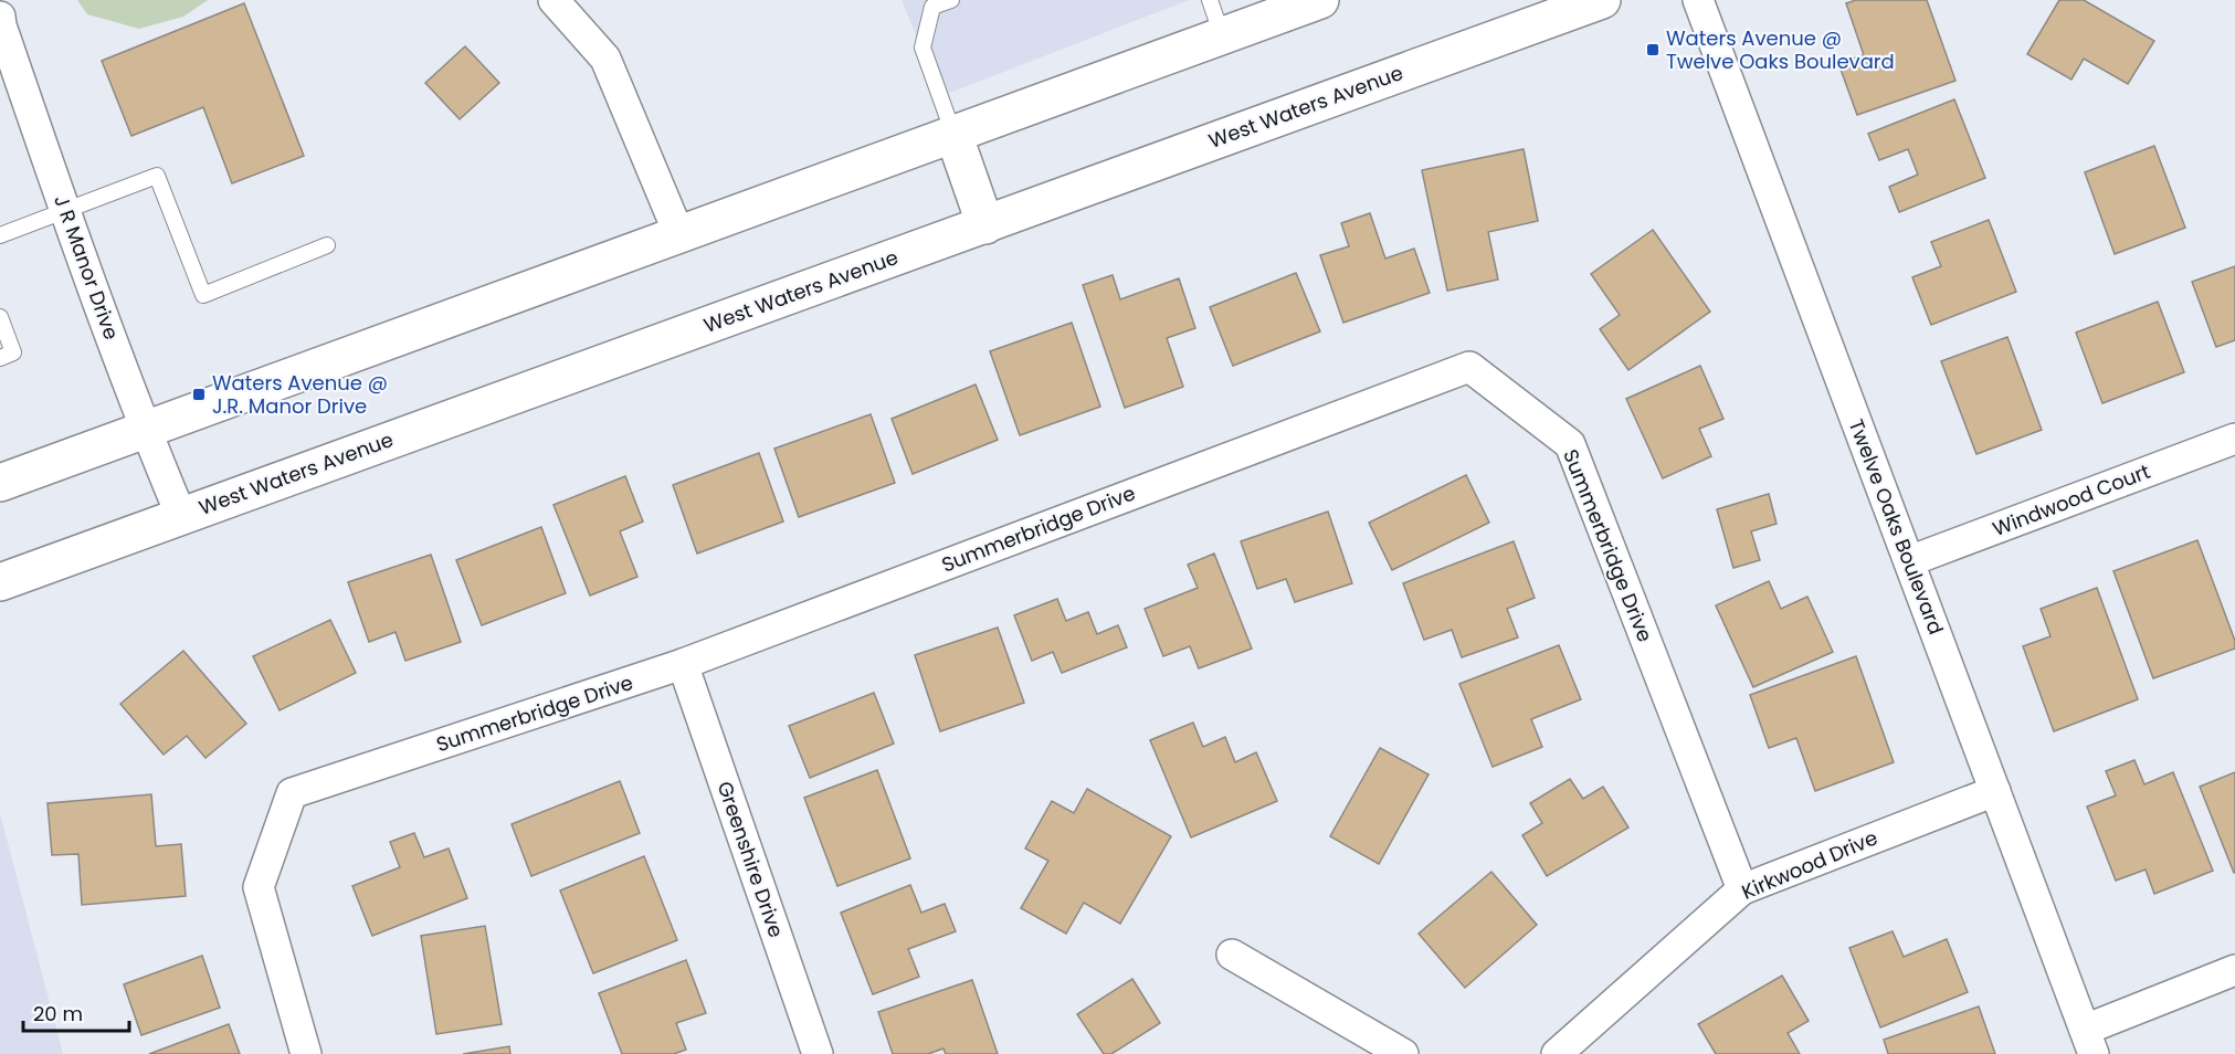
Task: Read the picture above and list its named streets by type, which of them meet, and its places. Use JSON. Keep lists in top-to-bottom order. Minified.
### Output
{"streets":{"main road":["West Waters Avenue"],"street":["J R Manor Drive","Windwood Court","Twelve Oaks Boulevard","Summerbridge Drive","Greenshire Drive","Kirkwood Drive"]},"crossings":[["West Waters Avenue","J R Manor Drive"],["Windwood Court","Twelve Oaks Boulevard"],["Twelve Oaks Boulevard","Kirkwood Drive"],["Summerbridge Drive","Greenshire Drive"],["Summerbridge Drive","Kirkwood Drive"]],"places":{"transit":["Waters Avenue @ Twelve Oaks Boulevard","Waters Avenue @ J.R. Manor Drive"]},"scale_bar":"20 m"}
